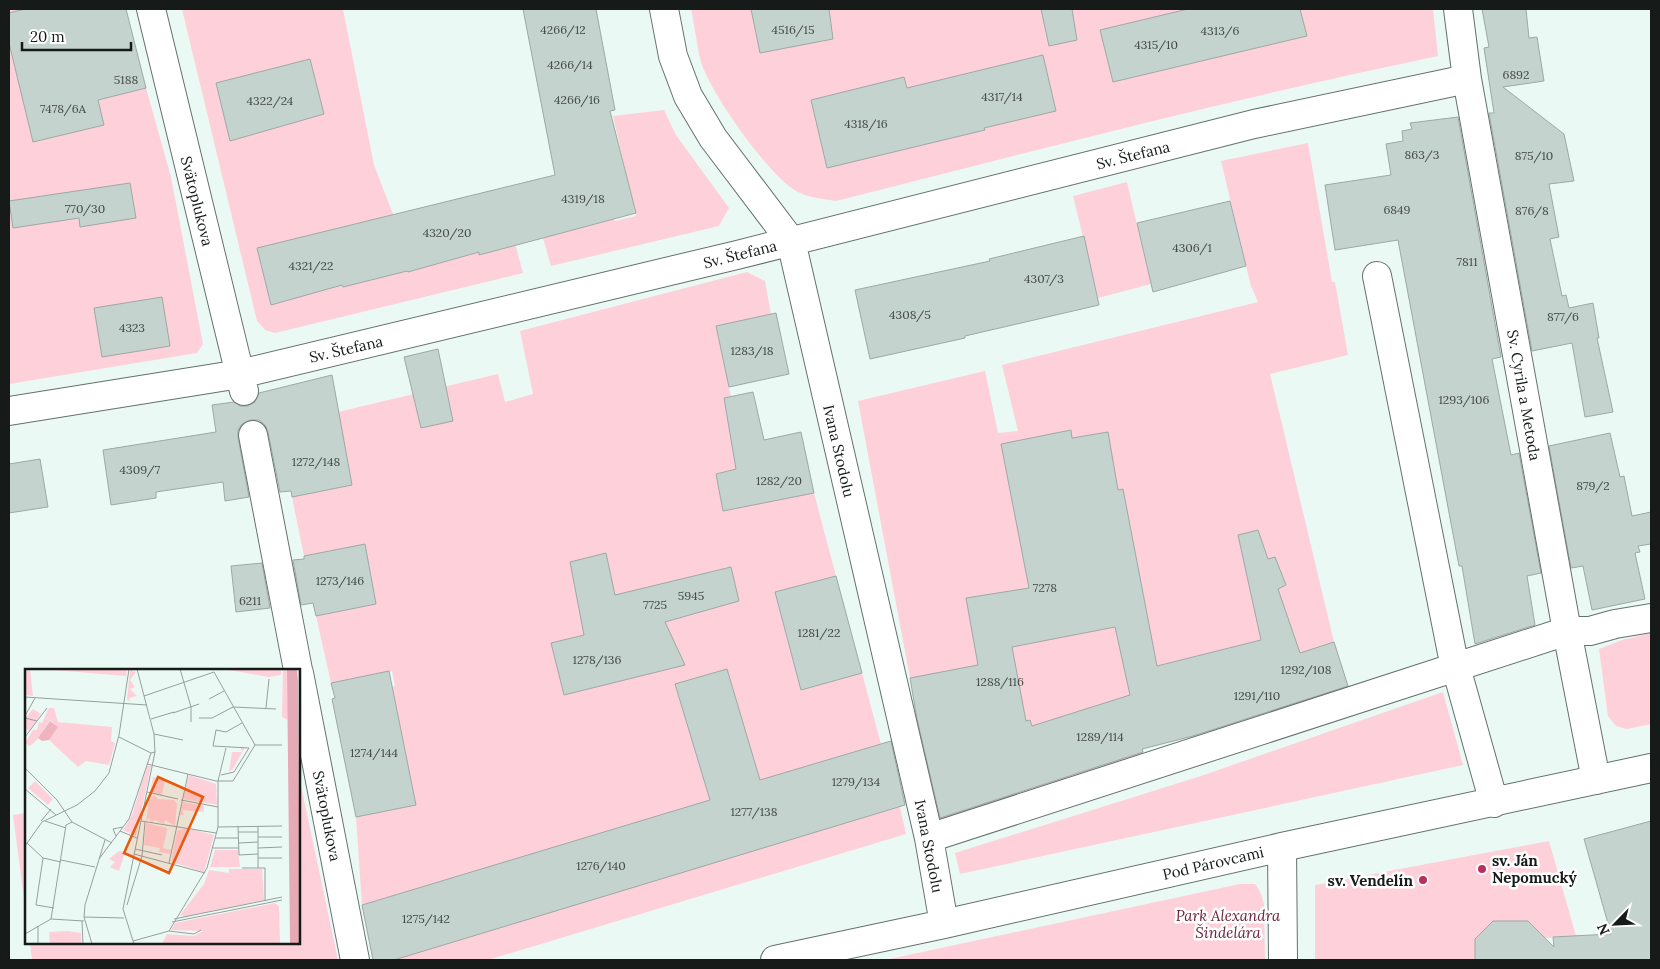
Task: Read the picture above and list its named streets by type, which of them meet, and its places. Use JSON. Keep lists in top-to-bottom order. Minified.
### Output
{"streets":{"street":["Sv. Štefana","Svätoplukova","Sv. Cyrila a Metoda","Ivana Stodolu","Pod Párovcami"]},"crossings":[["Sv. Štefana","Svätoplukova"],["Sv. Štefana","Sv. Cyrila a Metoda"],["Sv. Štefana","Ivana Stodolu"],["Sv. Cyrila a Metoda","Pod Párovcami"],["Ivana Stodolu","Pod Párovcami"]],"parks":["Park Alexandra Šindelára"],"places":["sv. Ján Nepomucký","sv. Vendelín"],"house_numbers":["4266/12","4516/15","4313/6","4315/10","4266/14","6892","5188","4317/14","4266/16","4322/24","7478/6A","4318/16","863/3","875/10","4319/18","770/30","6849","876/8","4320/20","4306/1","7811","4321/22","4307/3","4308/5","877/6","4323","1283/18","1293/106","1272/148","4309/7","1282/20","879/2","1273/146","7278","5945","6211","7725","1281/22","1278/136","1292/108","1288/116","1291/110","1289/114","1274/144","1279/134","1277/138","1276/140","1275/142"],"scale_bar":"20 m","north":"bottom left"}
